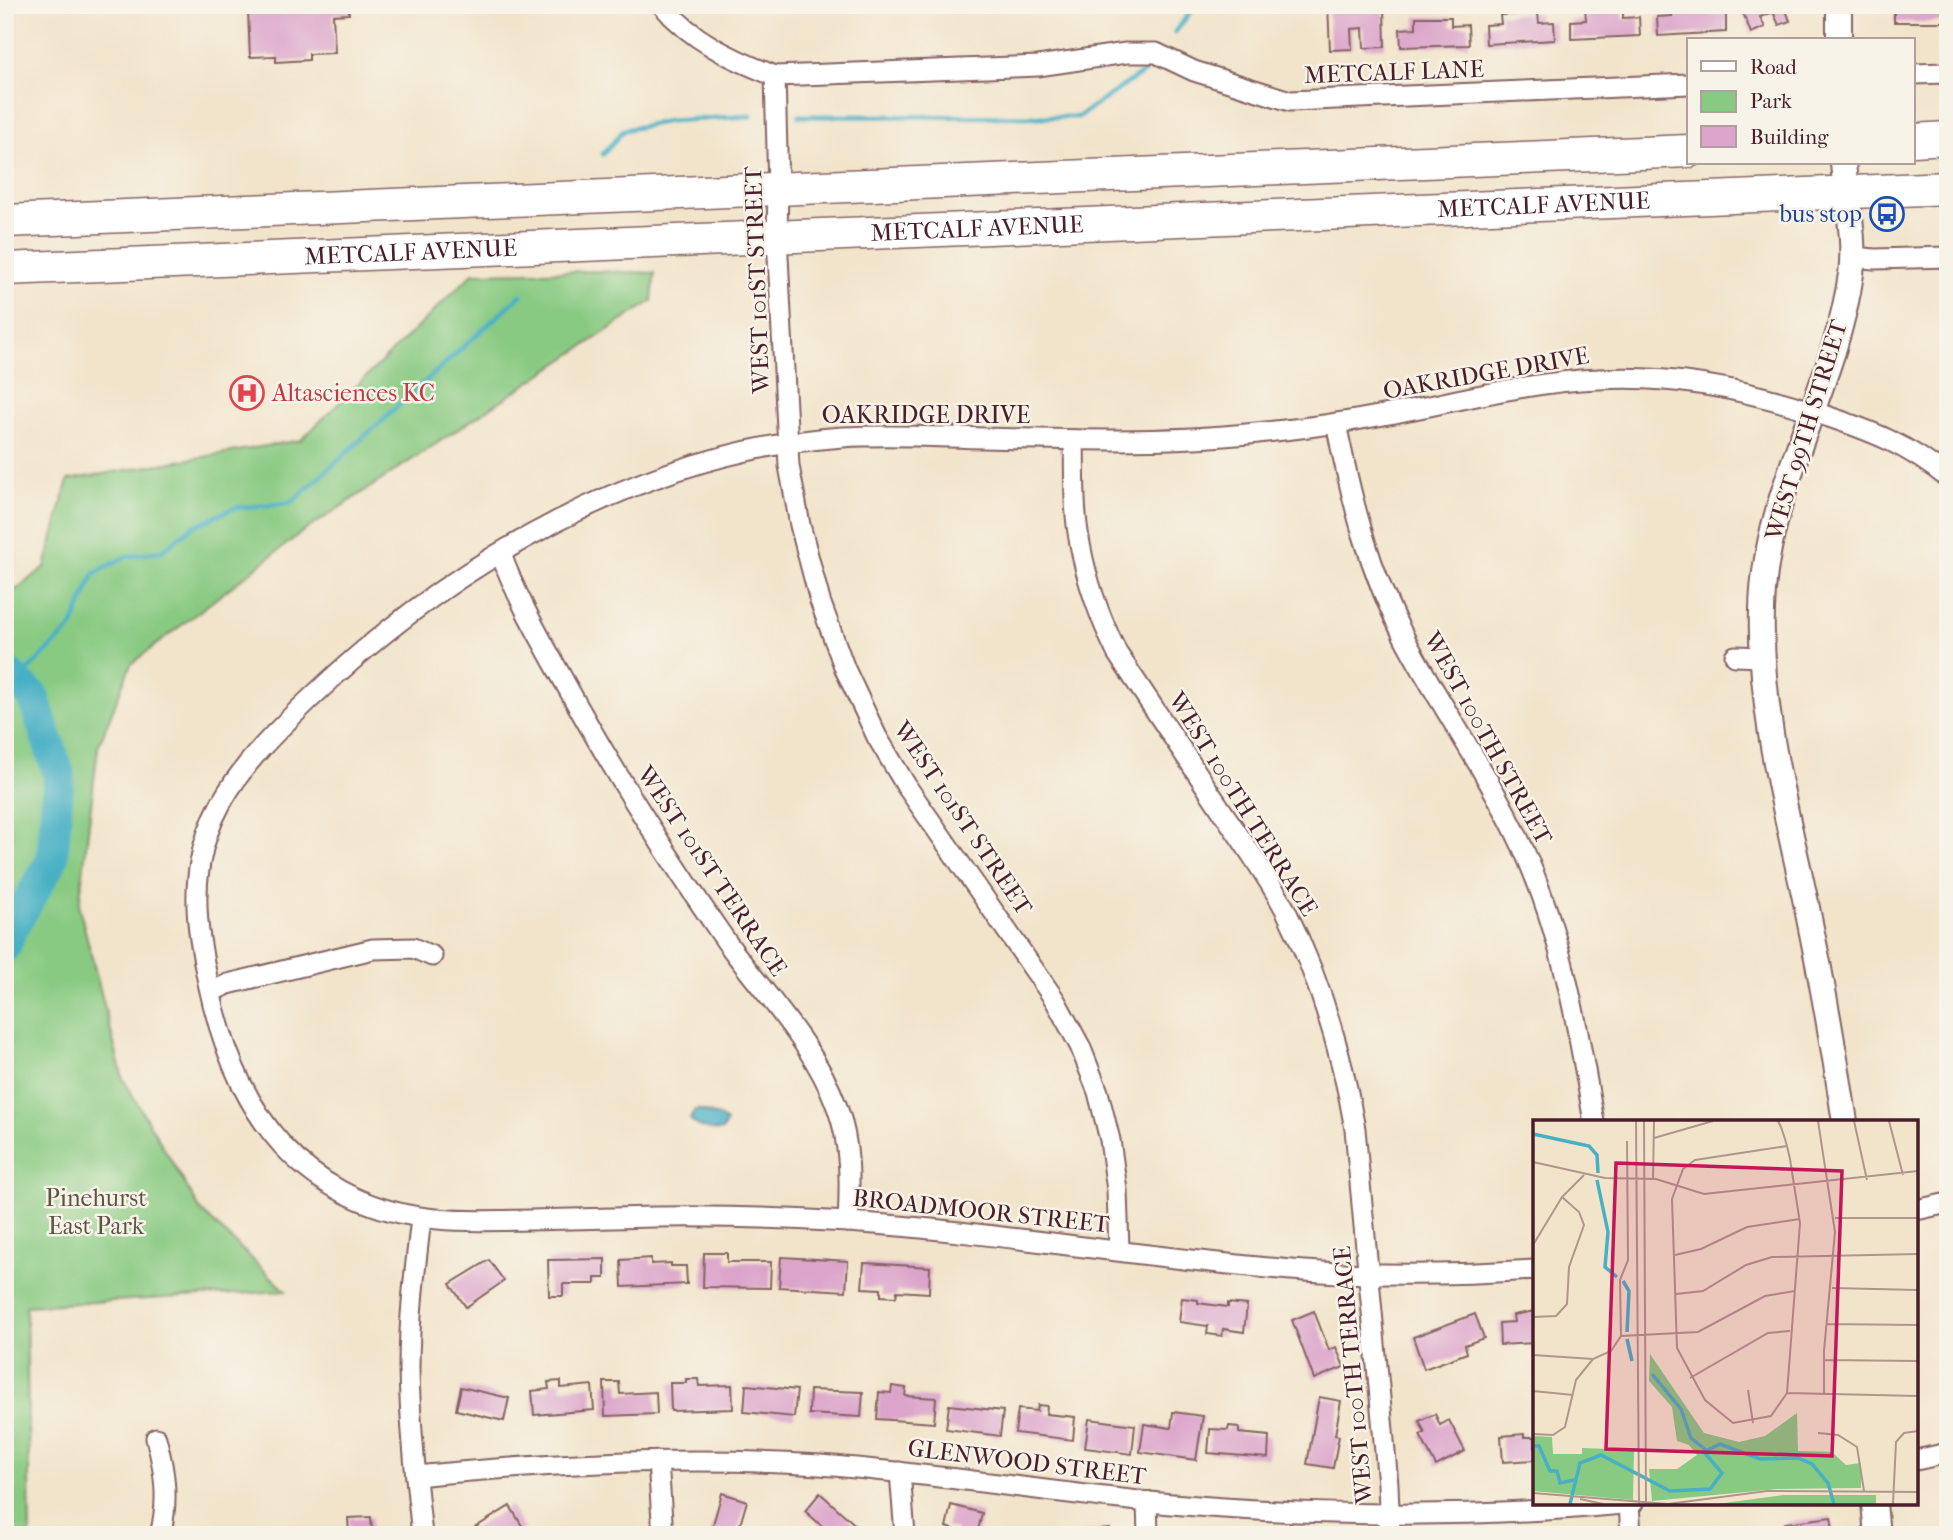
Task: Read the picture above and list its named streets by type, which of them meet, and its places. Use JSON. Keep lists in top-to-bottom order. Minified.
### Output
{"streets":{"main road":["METCALF AVENUE"],"street":["METCALF LANE","WEST 101ST STREET","OAKRIDGE DRIVE","WEST 99TH STREET","WEST 100TH STREET","WEST 100TH TERRACE","WEST 101ST TERRACE","BROADMOOR STREET","GLENWOOD STREET"]},"crossings":[["METCALF LANE","WEST 101ST STREET"],["METCALF AVENUE","WEST 101ST STREET"],["METCALF AVENUE","WEST 99TH STREET"],["WEST 101ST STREET","OAKRIDGE DRIVE"],["WEST 101ST STREET","BROADMOOR STREET"],["OAKRIDGE DRIVE","WEST 99TH STREET"],["OAKRIDGE DRIVE","WEST 100TH STREET"],["OAKRIDGE DRIVE","WEST 100TH TERRACE"],["OAKRIDGE DRIVE","WEST 101ST TERRACE"],["OAKRIDGE DRIVE","BROADMOOR STREET"],["WEST 100TH TERRACE","BROADMOOR STREET"],["WEST 100TH TERRACE","GLENWOOD STREET"],["WEST 101ST TERRACE","BROADMOOR STREET"]],"parks":["Pinehurst East Park"],"places":{"bus stop":["bus stop"],"hospital":["Altasciences KC"]},"legend":["Road","Park","Building"]}
